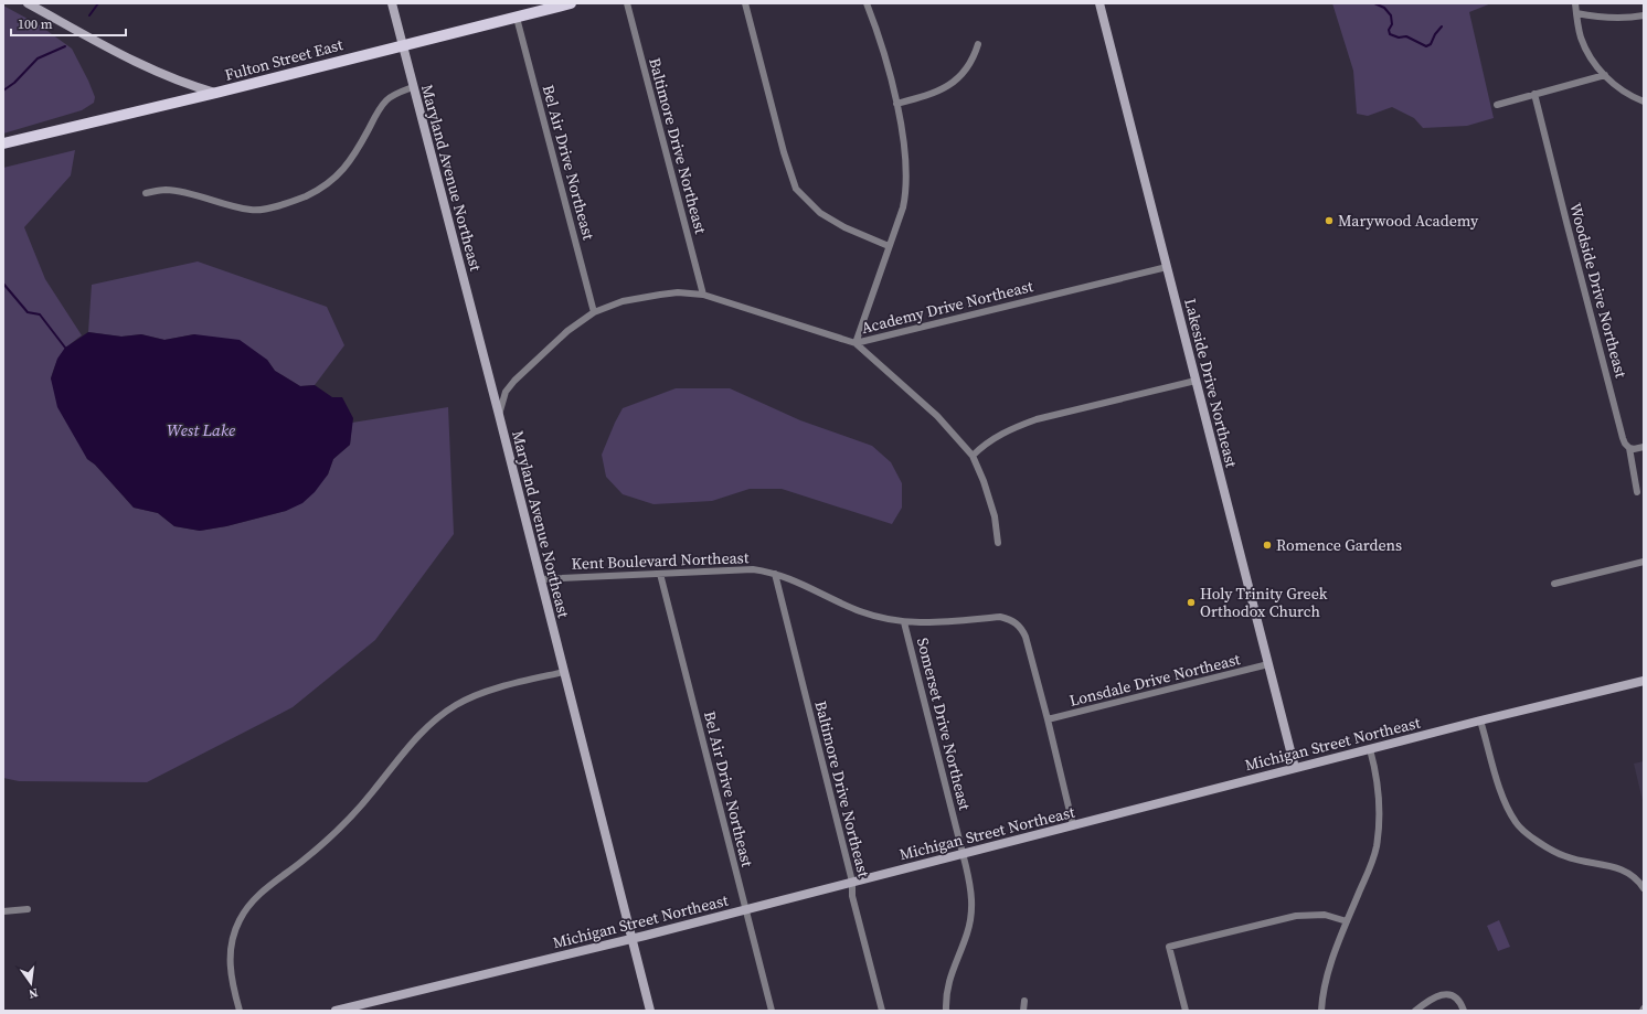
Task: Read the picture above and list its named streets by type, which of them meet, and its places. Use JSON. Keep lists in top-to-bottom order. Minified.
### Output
{"streets":{"main road":["Fulton Street East"],"street":["Baltimore Drive Northeast","Bel Air Drive Northeast","Maryland Avenue Northeast","Woodside Drive Northeast","Academy Drive Northeast","Lakeside Drive Northeast","Kent Boulevard Northeast","Lonsdale Drive Northeast","Somerset Drive Northeast","Michigan Street Northeast"]},"crossings":[["Fulton Street East","Bel Air Drive Northeast"],["Fulton Street East","Maryland Avenue Northeast"],["Baltimore Drive Northeast","Academy Drive Northeast"],["Baltimore Drive Northeast","Kent Boulevard Northeast"],["Baltimore Drive Northeast","Michigan Street Northeast"],["Bel Air Drive Northeast","Academy Drive Northeast"],["Bel Air Drive Northeast","Kent Boulevard Northeast"],["Bel Air Drive Northeast","Michigan Street Northeast"],["Maryland Avenue Northeast","Academy Drive Northeast"],["Maryland Avenue Northeast","Kent Boulevard Northeast"],["Maryland Avenue Northeast","Michigan Street Northeast"],["Academy Drive Northeast","Lakeside Drive Northeast"],["Lakeside Drive Northeast","Lonsdale Drive Northeast"],["Lakeside Drive Northeast","Michigan Street Northeast"],["Kent Boulevard Northeast","Lonsdale Drive Northeast"],["Kent Boulevard Northeast","Somerset Drive Northeast"],["Somerset Drive Northeast","Michigan Street Northeast"]],"water":["West Lake"],"places":["Marywood Academy","Romence Gardens","Holy Trinity Greek Orthodox Church"],"scale_bar":"100 m","north":"bottom"}
